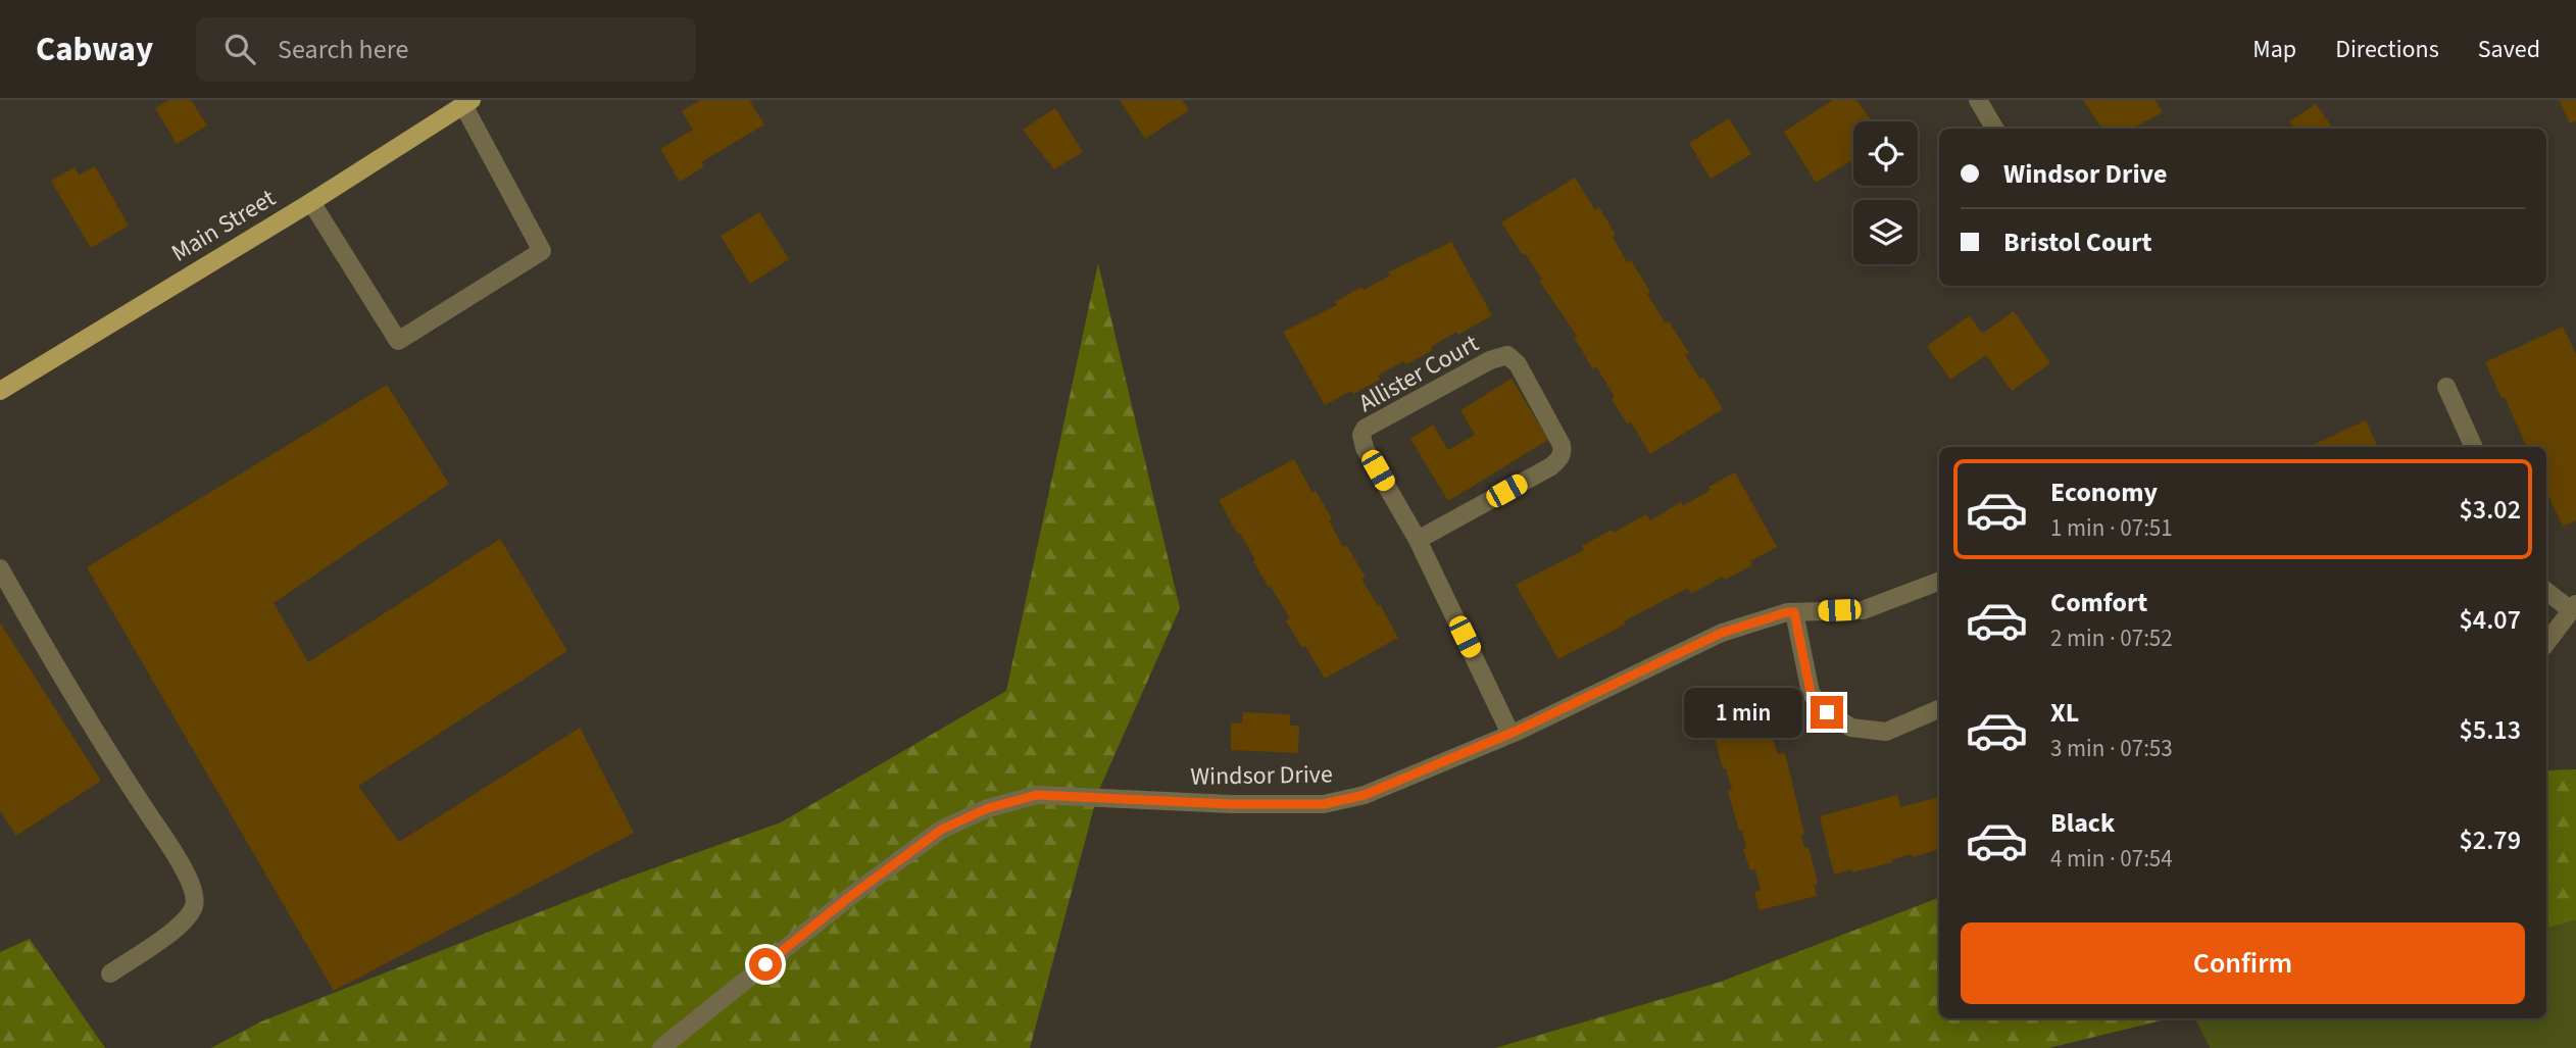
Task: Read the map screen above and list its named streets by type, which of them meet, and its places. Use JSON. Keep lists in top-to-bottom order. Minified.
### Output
{"streets":{"main road":["Main Street"],"street":["Allister Court","Windsor Drive"]},"crossings":[["Allister Court","Windsor Drive"]],"page":{"header":"Cabway","search":"Search here","nav":["Map","Directions","Saved"],"banner":["Windsor Drive","Bristol Court"],"list":[{"name":"Economy","note":"1 min · 07:51","value":"$3.02"},{"name":"Comfort","note":"2 min · 07:52","value":"$4.07"},{"name":"XL","note":"3 min · 07:53","value":"$5.13"},{"name":"Black","note":"4 min · 07:54","value":"$2.79"}],"bubble":"1 min","buttons":"Confirm"}}
